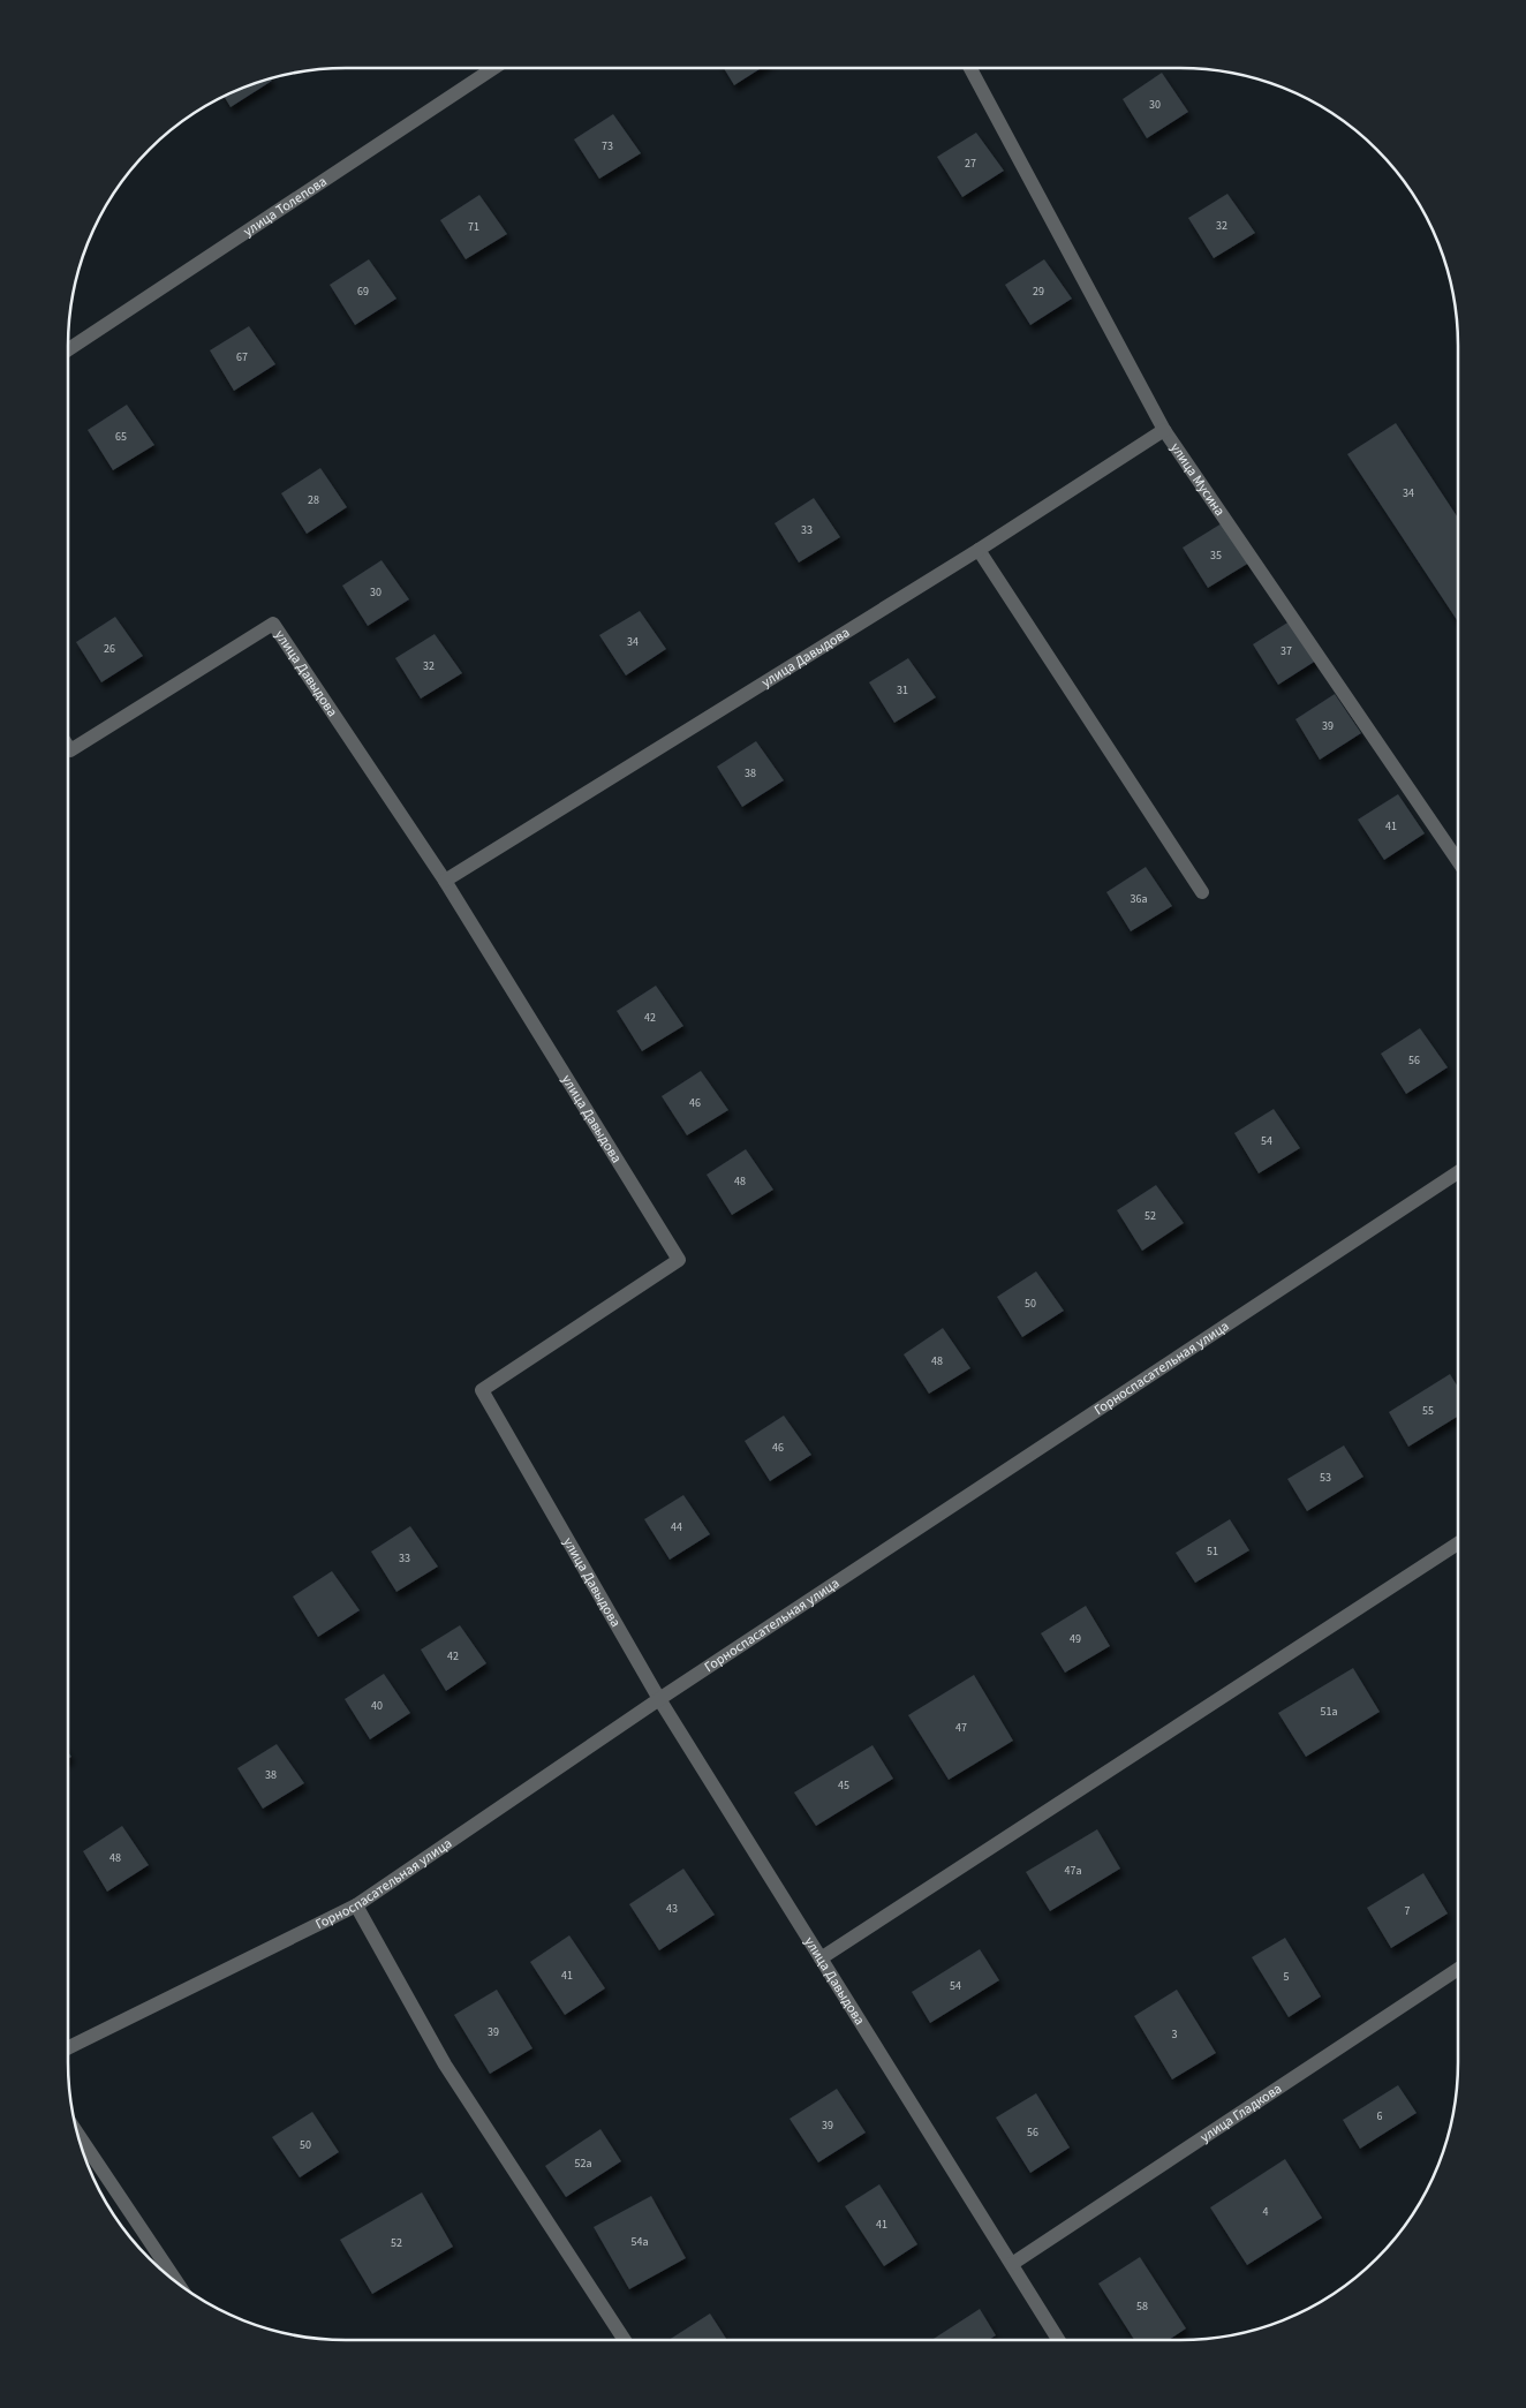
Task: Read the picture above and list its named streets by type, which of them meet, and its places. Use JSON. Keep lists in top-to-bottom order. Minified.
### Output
{"streets":{"street":["улица Толепова","улица Мусина","улица Давыдова","Горноспасательная улица","улица Гладкова"]},"crossings":[["улица Мусина","улица Давыдова"],["улица Давыдова","Горноспасательная улица"],["улица Давыдова","улица Гладкова"]],"house_numbers":["30","73","27","32","71","69","29","67","65","34","28","33","35","30","34","26","37","32","31","39","38","41","36а","42","56","46","54","48","52","50","48","55","46","53","44","51","33","49","42","40","51а","47","38","45","48","47а","43","7","41","5","54","39","3","6","39","56","50","52а","4","41","54а","52","58"]}
